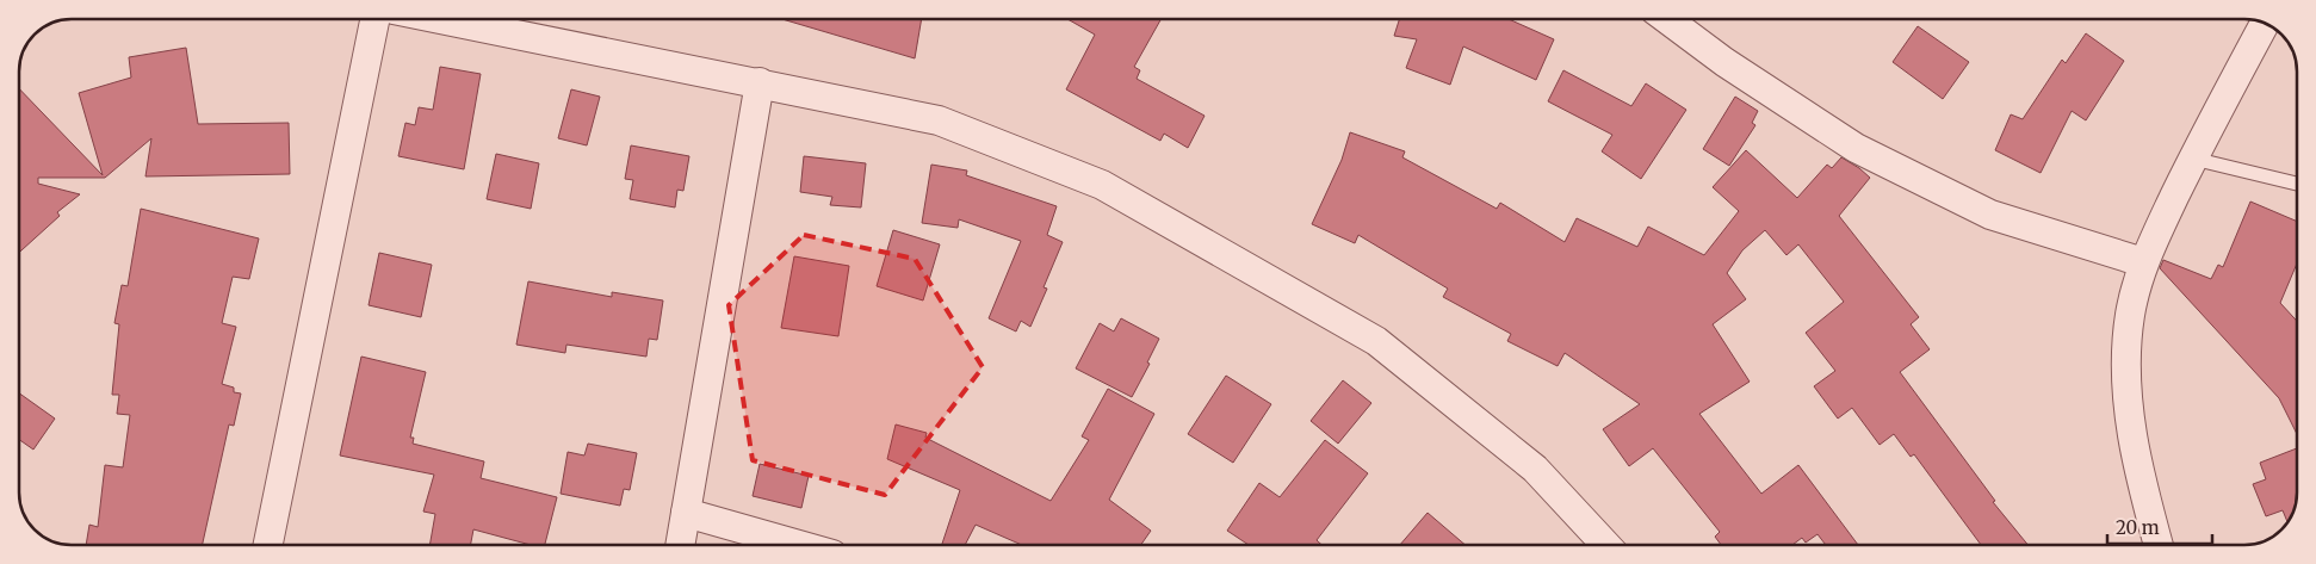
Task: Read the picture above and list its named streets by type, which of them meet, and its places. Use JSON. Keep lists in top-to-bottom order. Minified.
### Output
{"scale_bar":"20 m"}
